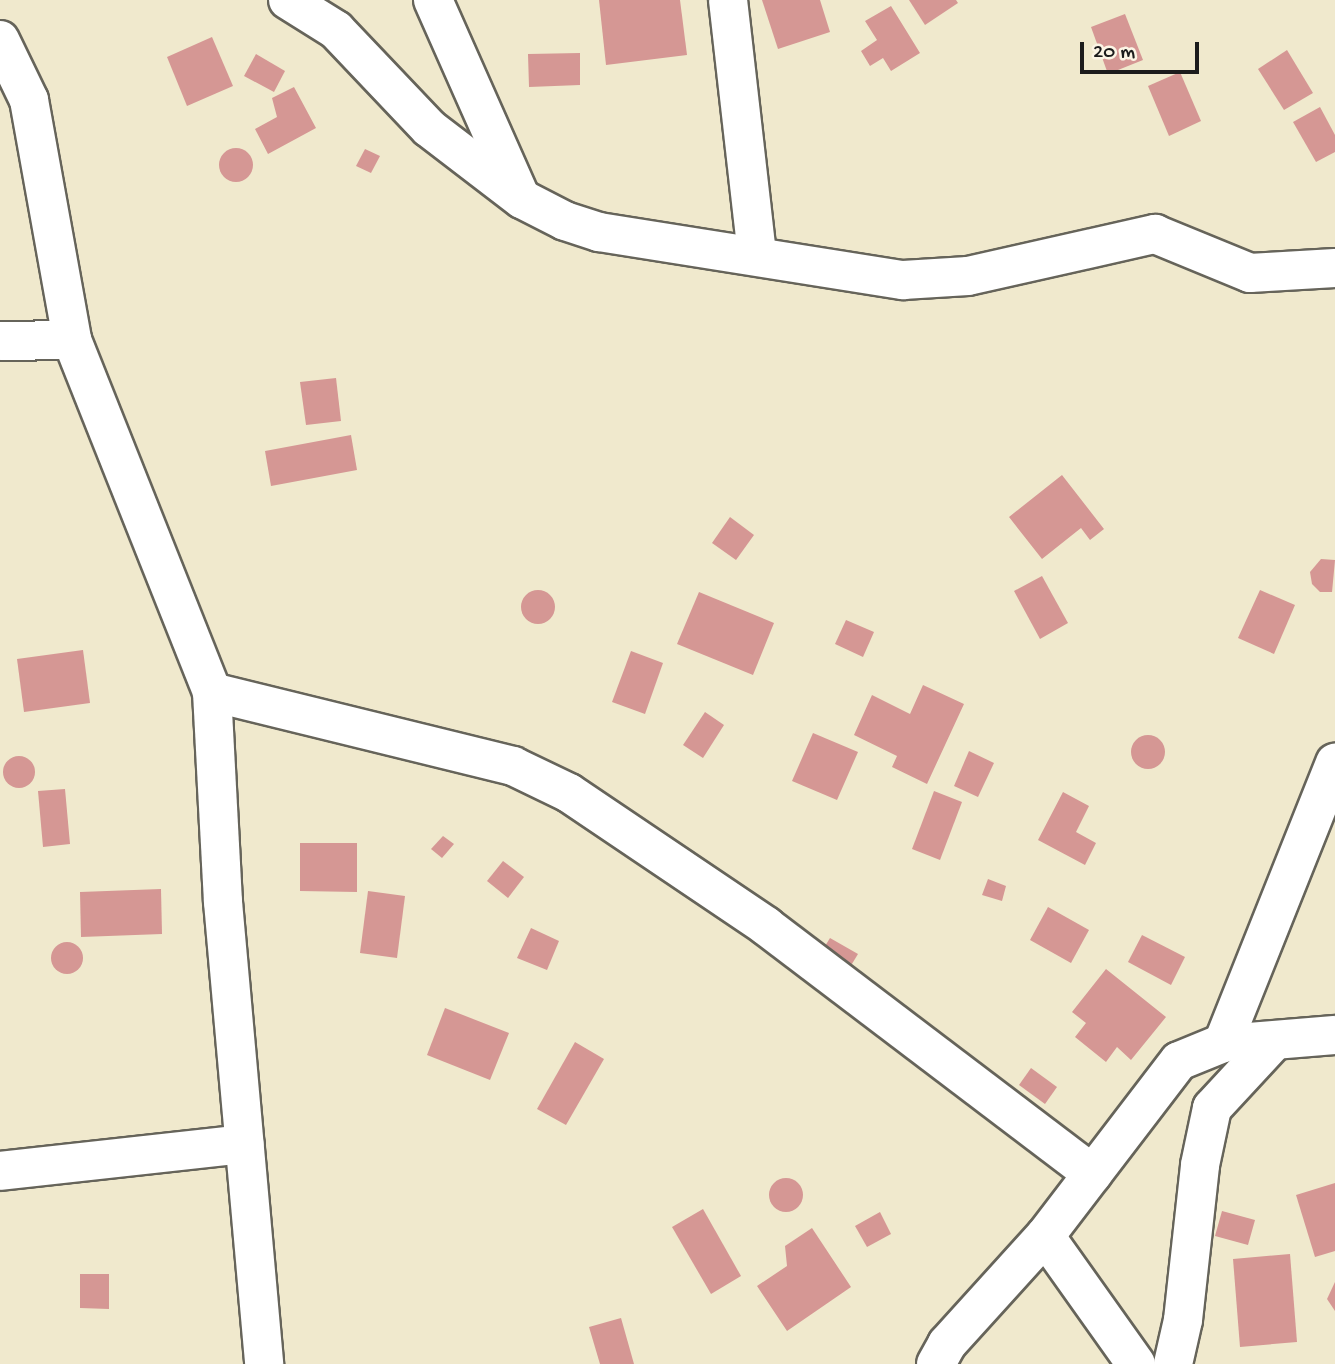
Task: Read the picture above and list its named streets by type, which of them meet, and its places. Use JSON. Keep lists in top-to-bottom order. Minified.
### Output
{"scale_bar":"20 m"}
